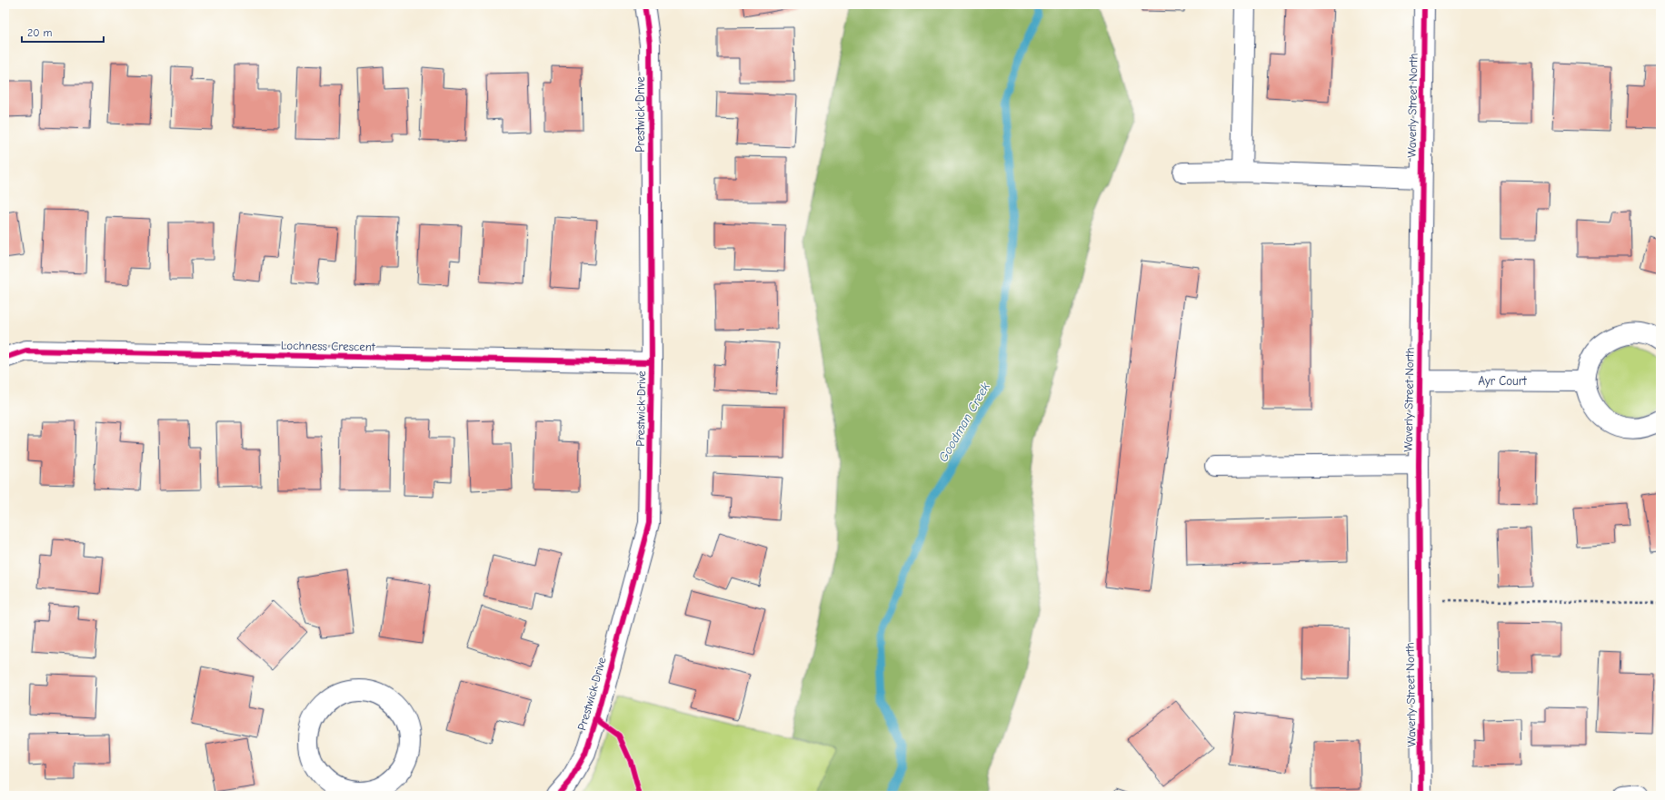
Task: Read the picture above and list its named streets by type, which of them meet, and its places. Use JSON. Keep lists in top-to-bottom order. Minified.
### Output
{"streets":{"street":["Waverly Street North","Prestwick Drive","Lochness Crescent","Ayr Court"]},"crossings":[["Waverly Street North","Ayr Court"],["Prestwick Drive","Lochness Crescent"]],"water":["Goodman Creek"],"scale_bar":"20 m"}
